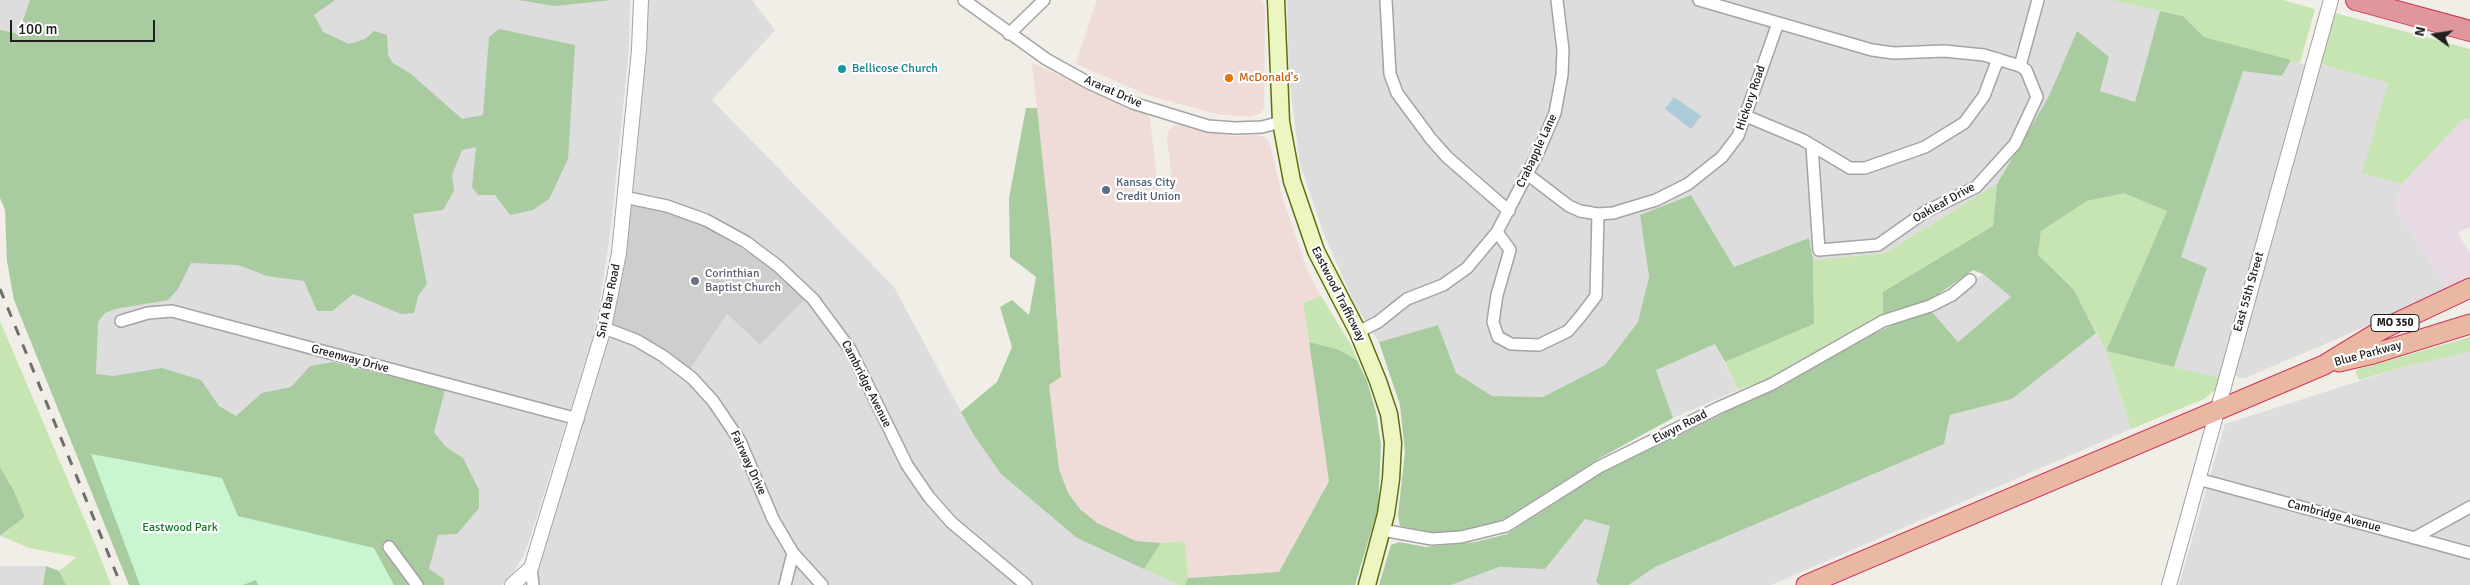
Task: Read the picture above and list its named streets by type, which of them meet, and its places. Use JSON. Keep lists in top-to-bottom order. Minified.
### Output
{"streets":{"highway":["MO 350","Blue Parkway"],"main road":["Eastwood Trafficway"],"street":["Ararat Drive","Hickory Road","Crabapple Lane","Oakleaf Drive","East 55th Street","Sni A Bar Road","Greenway Drive","Cambridge Avenue","Elwyn Road","Fairway Drive"]},"crossings":[["Ararat Drive","Eastwood Trafficway"],["Hickory Road","Crabapple Lane"],["East 55th Street","Blue Parkway"],["East 55th Street","Cambridge Avenue"],["Eastwood Trafficway","Elwyn Road"],["Sni A Bar Road","Greenway Drive"],["Sni A Bar Road","Cambridge Avenue"],["Sni A Bar Road","Fairway Drive"]],"parks":["Eastwood Park"],"places":["Bellicose Church","McDonald's","Kansas City Credit Union","Corinthian Baptist Church"],"scale_bar":"100 m","north":"left"}
